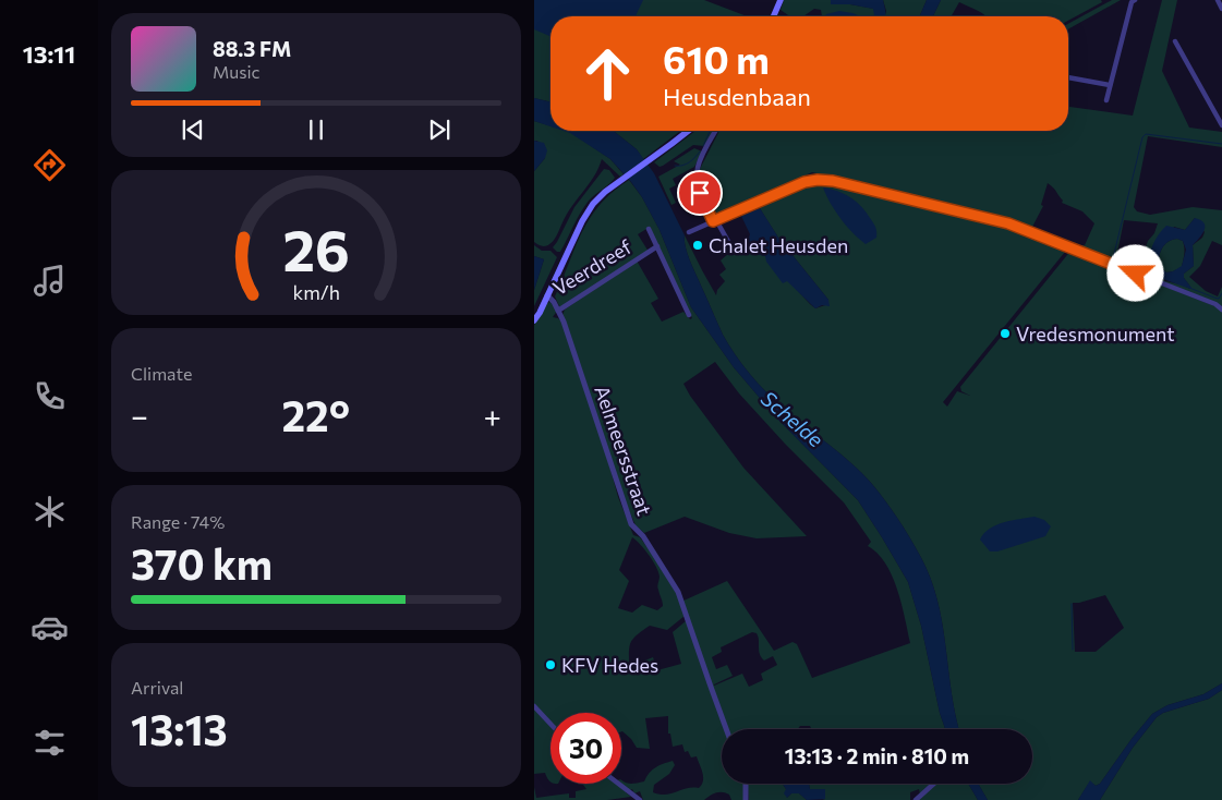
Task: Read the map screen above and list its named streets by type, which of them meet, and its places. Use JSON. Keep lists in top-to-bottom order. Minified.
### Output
{"streets":{"main road":["Veerdreef"],"street":["Aelmeersstraat"]},"crossings":[["Veerdreef","Aelmeersstraat"]],"water":["Schelde"],"places":["Chalet Heusden","Vredesmonument","KFV Hedes"],"page":{"tabs":"13:11","turn":["610 m","Heusdenbaan"],"song":["88.3 FM","Music"],"tile":["Climate",["Range · 74%","370 km"],["Arrival","13:13"]],"heat":["−","22°","+"],"limit":"30","trip":"13:13 · 2 min · 810 m","gauge":["26","km/h"]}}
